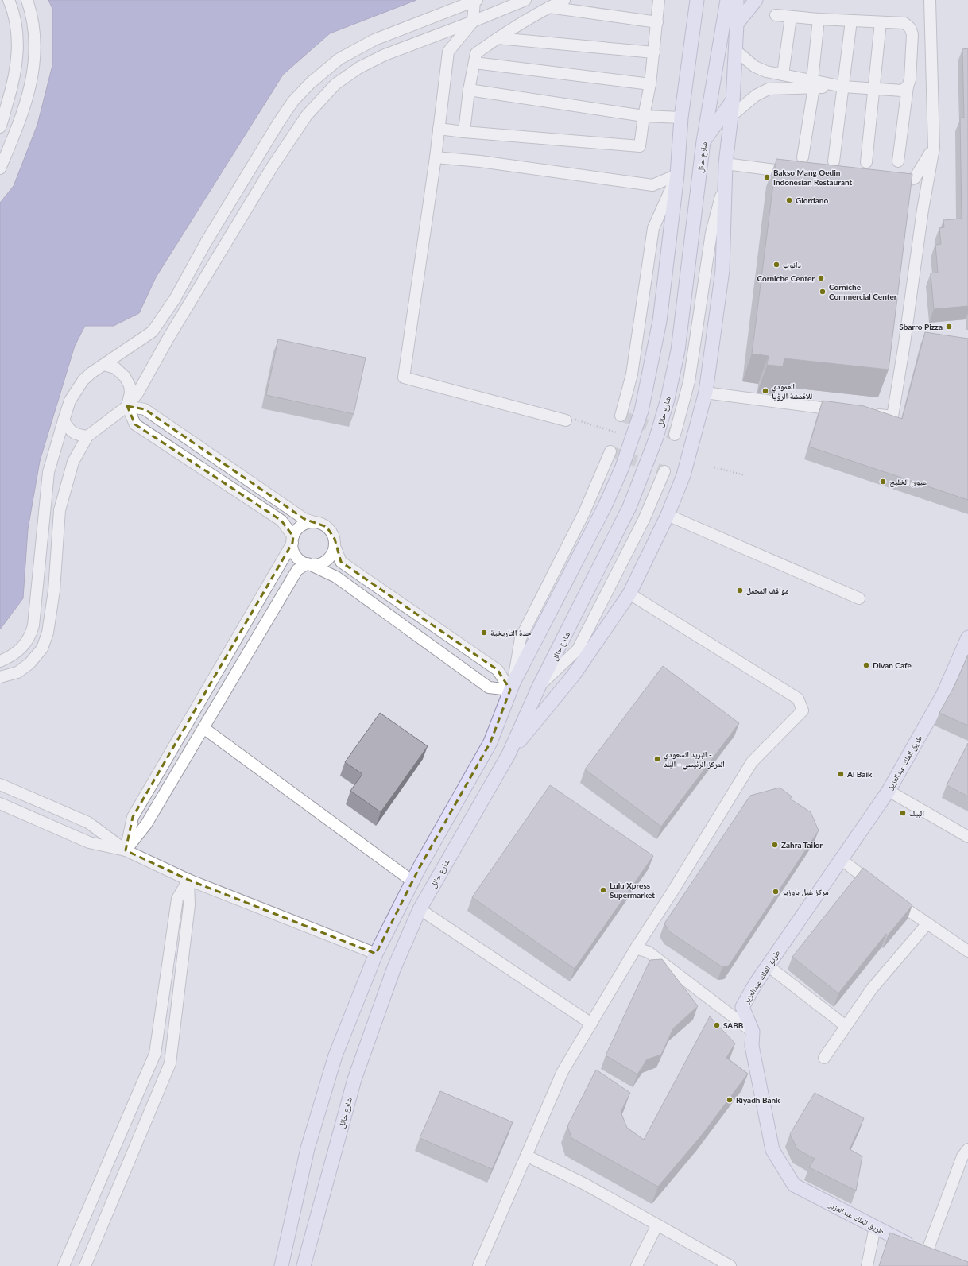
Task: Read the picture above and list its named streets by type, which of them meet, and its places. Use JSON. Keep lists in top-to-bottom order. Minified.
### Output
{"streets":{"main road":["شارع حائل","طريق الملك عبدالعزيز"]},"places":["Bakso Mang Oedin Indonesian Restaurant","Giordano","دانوب","Corniche Center","Corniche Commercial Center","Sbarro Pizza","العمودي للاقمشة الرؤيا","عيون الخليج","مواقف المحمل","جدة التاريخية","Divan Cafe","البريد السعودي - المركز الرئيسي - البلد","Al Baik","البيك","Zahra Tailor","Lulu Xpress Supermarket","مركز غيل باوزير","SABB","Riyadh Bank"]}
